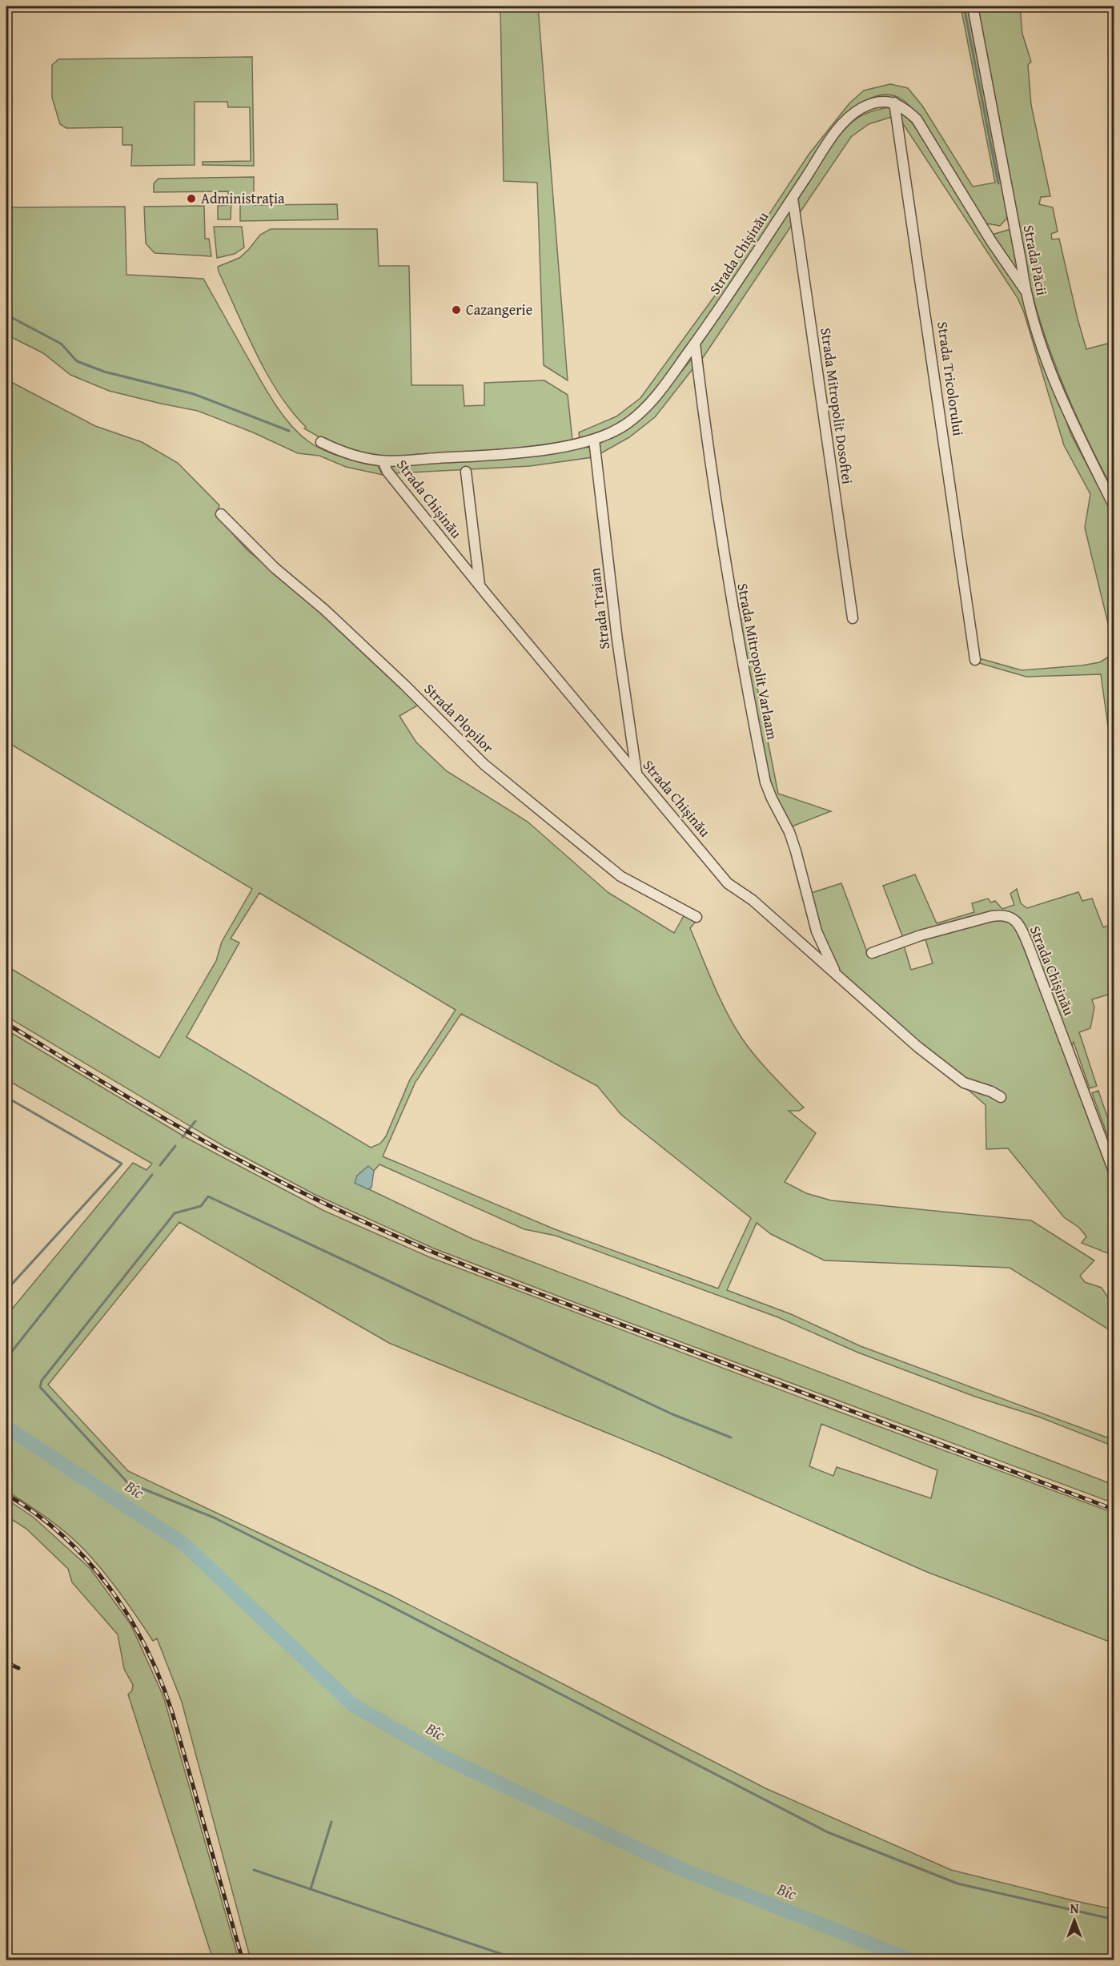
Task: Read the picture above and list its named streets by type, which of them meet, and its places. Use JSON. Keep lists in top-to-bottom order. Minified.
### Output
{"streets":{"street":["Strada Chișinău","Strada Păcii","Strada Tricolorului","Strada Mitropolit Dosoftei","Strada Traian","Strada Mitropolit Varlaam","Strada Plopilor"]},"crossings":[["Strada Chișinău","Strada Tricolorului"],["Strada Chișinău","Strada Mitropolit Dosoftei"],["Strada Chișinău","Strada Traian"],["Strada Chișinău","Strada Mitropolit Varlaam"]],"water":["Bîc"],"places":["Administrația","Cazangerie"],"north":"top"}
